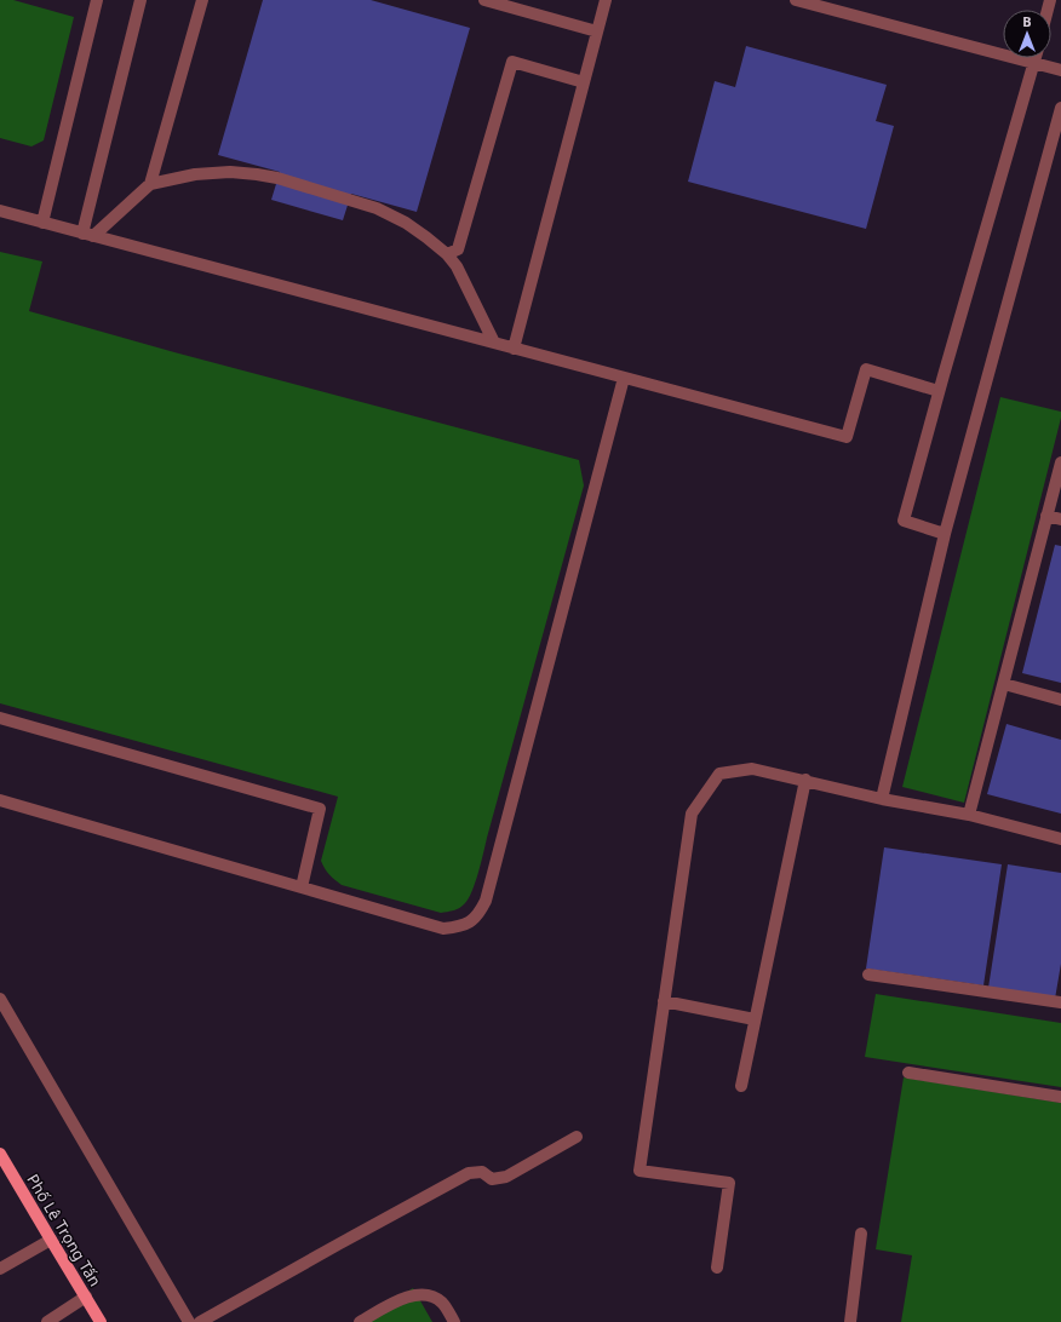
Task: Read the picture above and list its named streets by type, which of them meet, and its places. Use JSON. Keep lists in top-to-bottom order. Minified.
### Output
{"streets":{"main road":["Phố Lê Trọng Tấn"]},"north":"top"}
